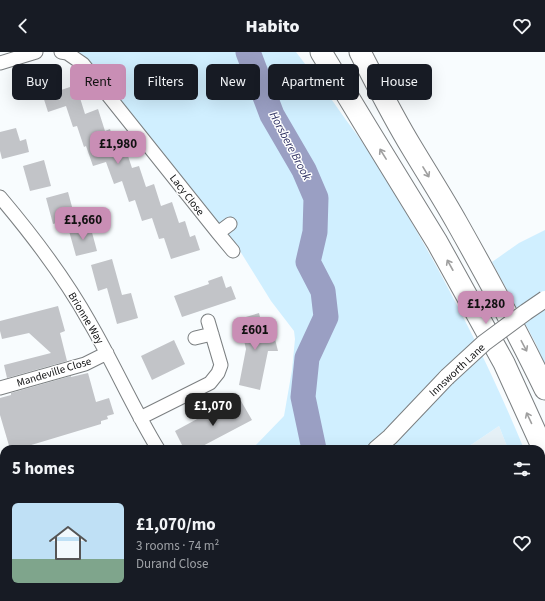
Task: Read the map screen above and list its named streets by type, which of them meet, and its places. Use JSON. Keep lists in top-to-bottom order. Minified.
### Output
{"streets":{"street":["Lacy Close","Brionne Way","Innsworth Lane","Mandeville Close"]},"crossings":[["Brionne Way","Mandeville Close"]],"water":["Horsbere Brook"],"page":{"header":"Habito","chip":["Buy","Rent","Filters","New","Apartment","House"],"price":["£1,980","£1,660","£1,280","£601","£1,070"],"heading":"5 homes","list":[{"name":"£1,070/mo","note":"3 rooms · 74 m² · Durand Close"}]}}
